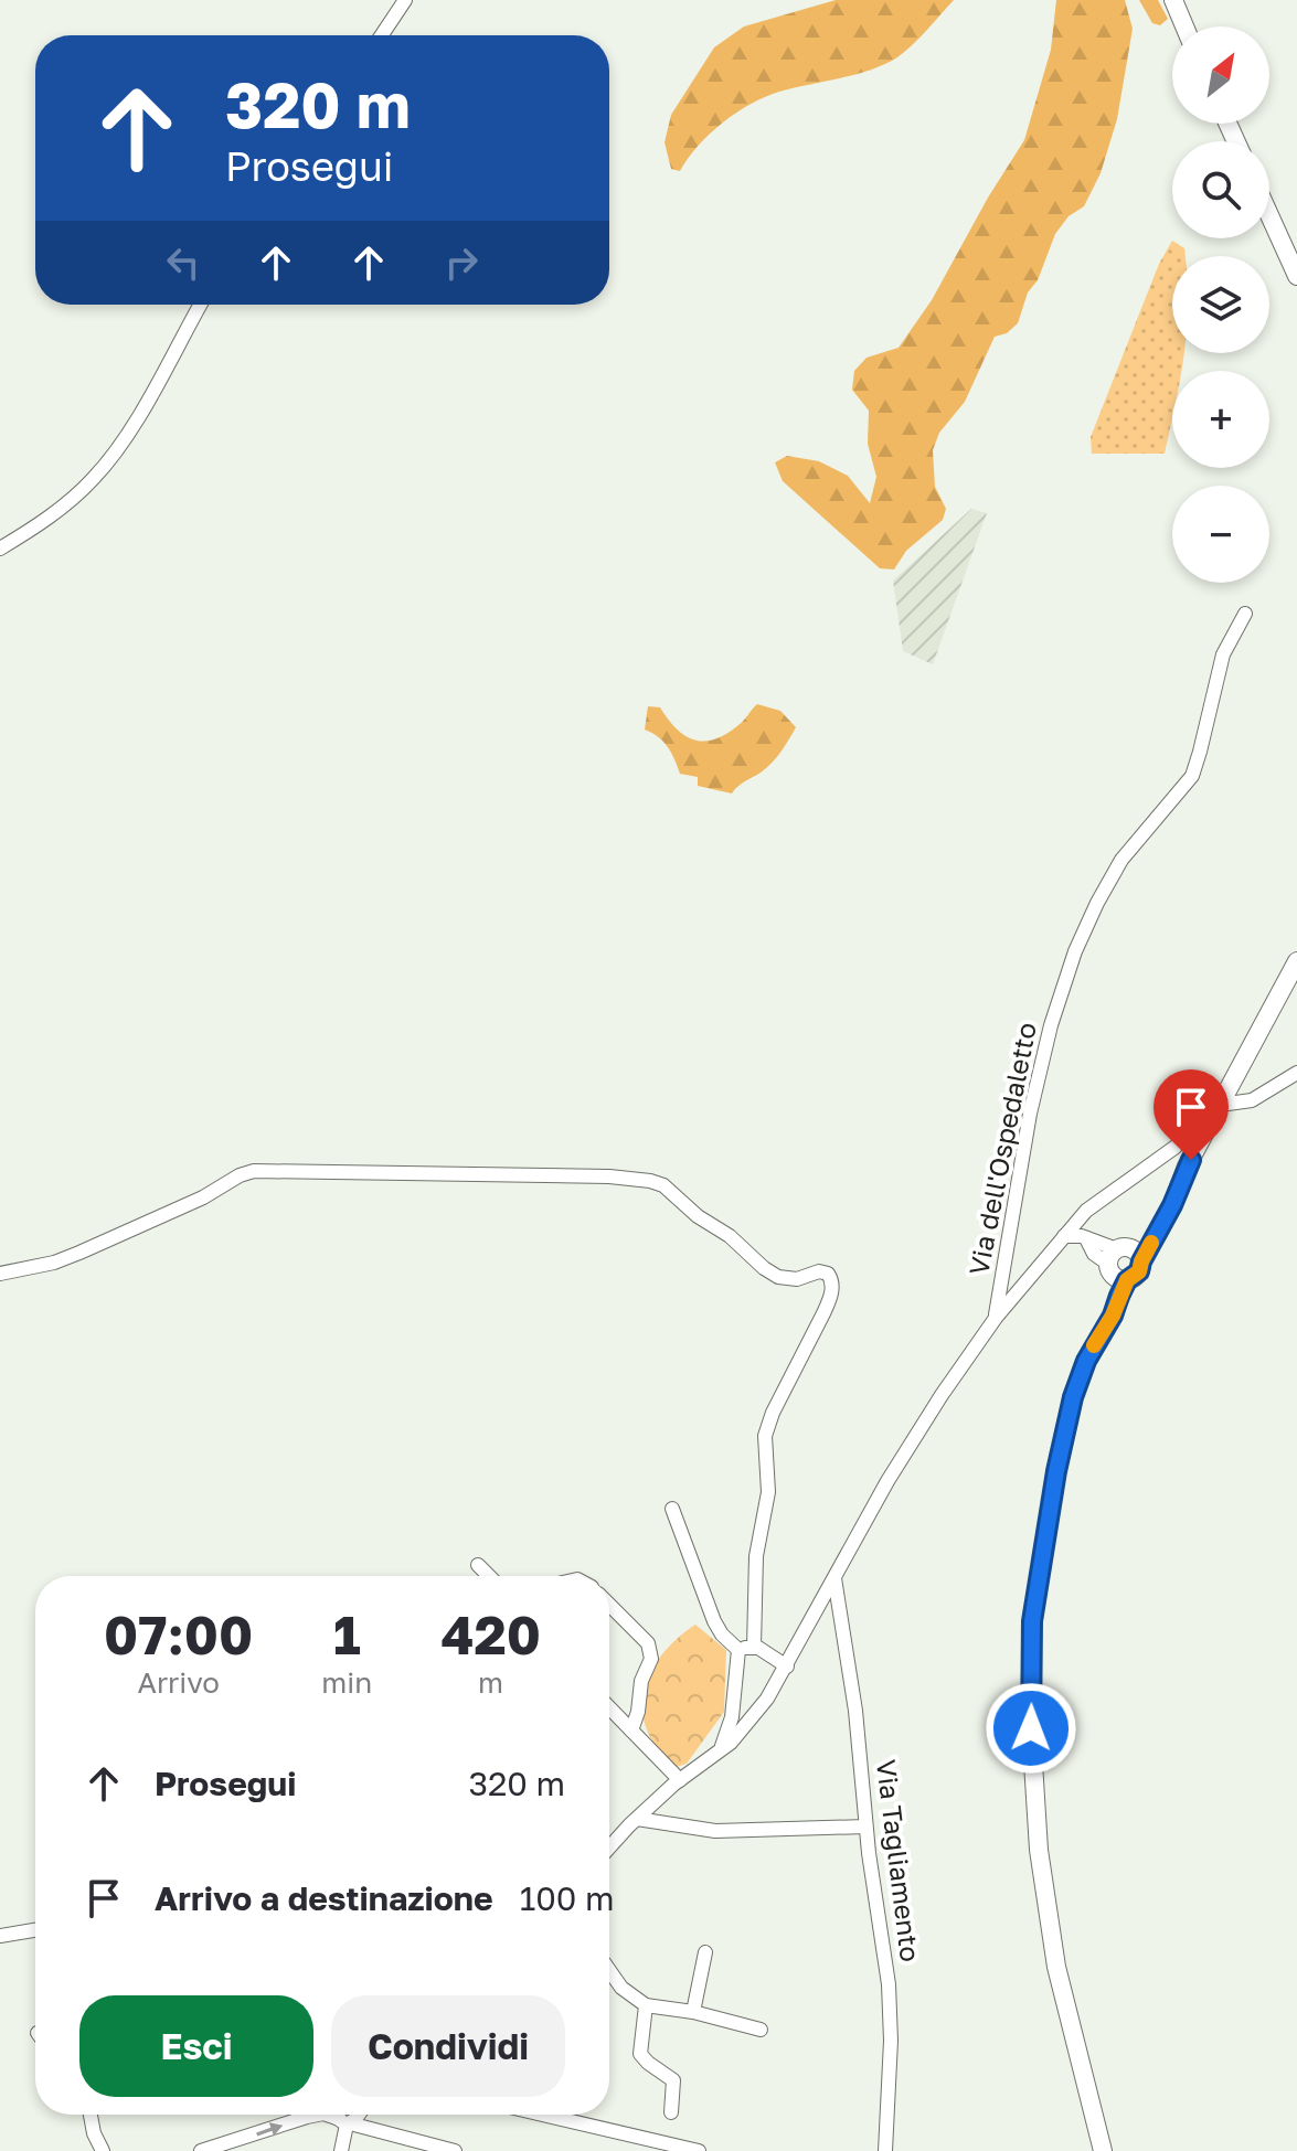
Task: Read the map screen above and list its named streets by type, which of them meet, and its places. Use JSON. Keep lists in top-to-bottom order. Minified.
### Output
{"streets":{"street":["Via dell'Ospedaletto","Via Tagliamento"]},"north":"top right","page":{"map_buttons":["+","−"],"turn":["320 m","Prosegui"],"eta":["07:00","Arrivo","1","min","420","m"],"list":[{"name":"Prosegui","value":"320 m"},{"name":"Arrivo a destinazione","value":"100 m"}],"buttons":["Esci","Condividi"]}}
